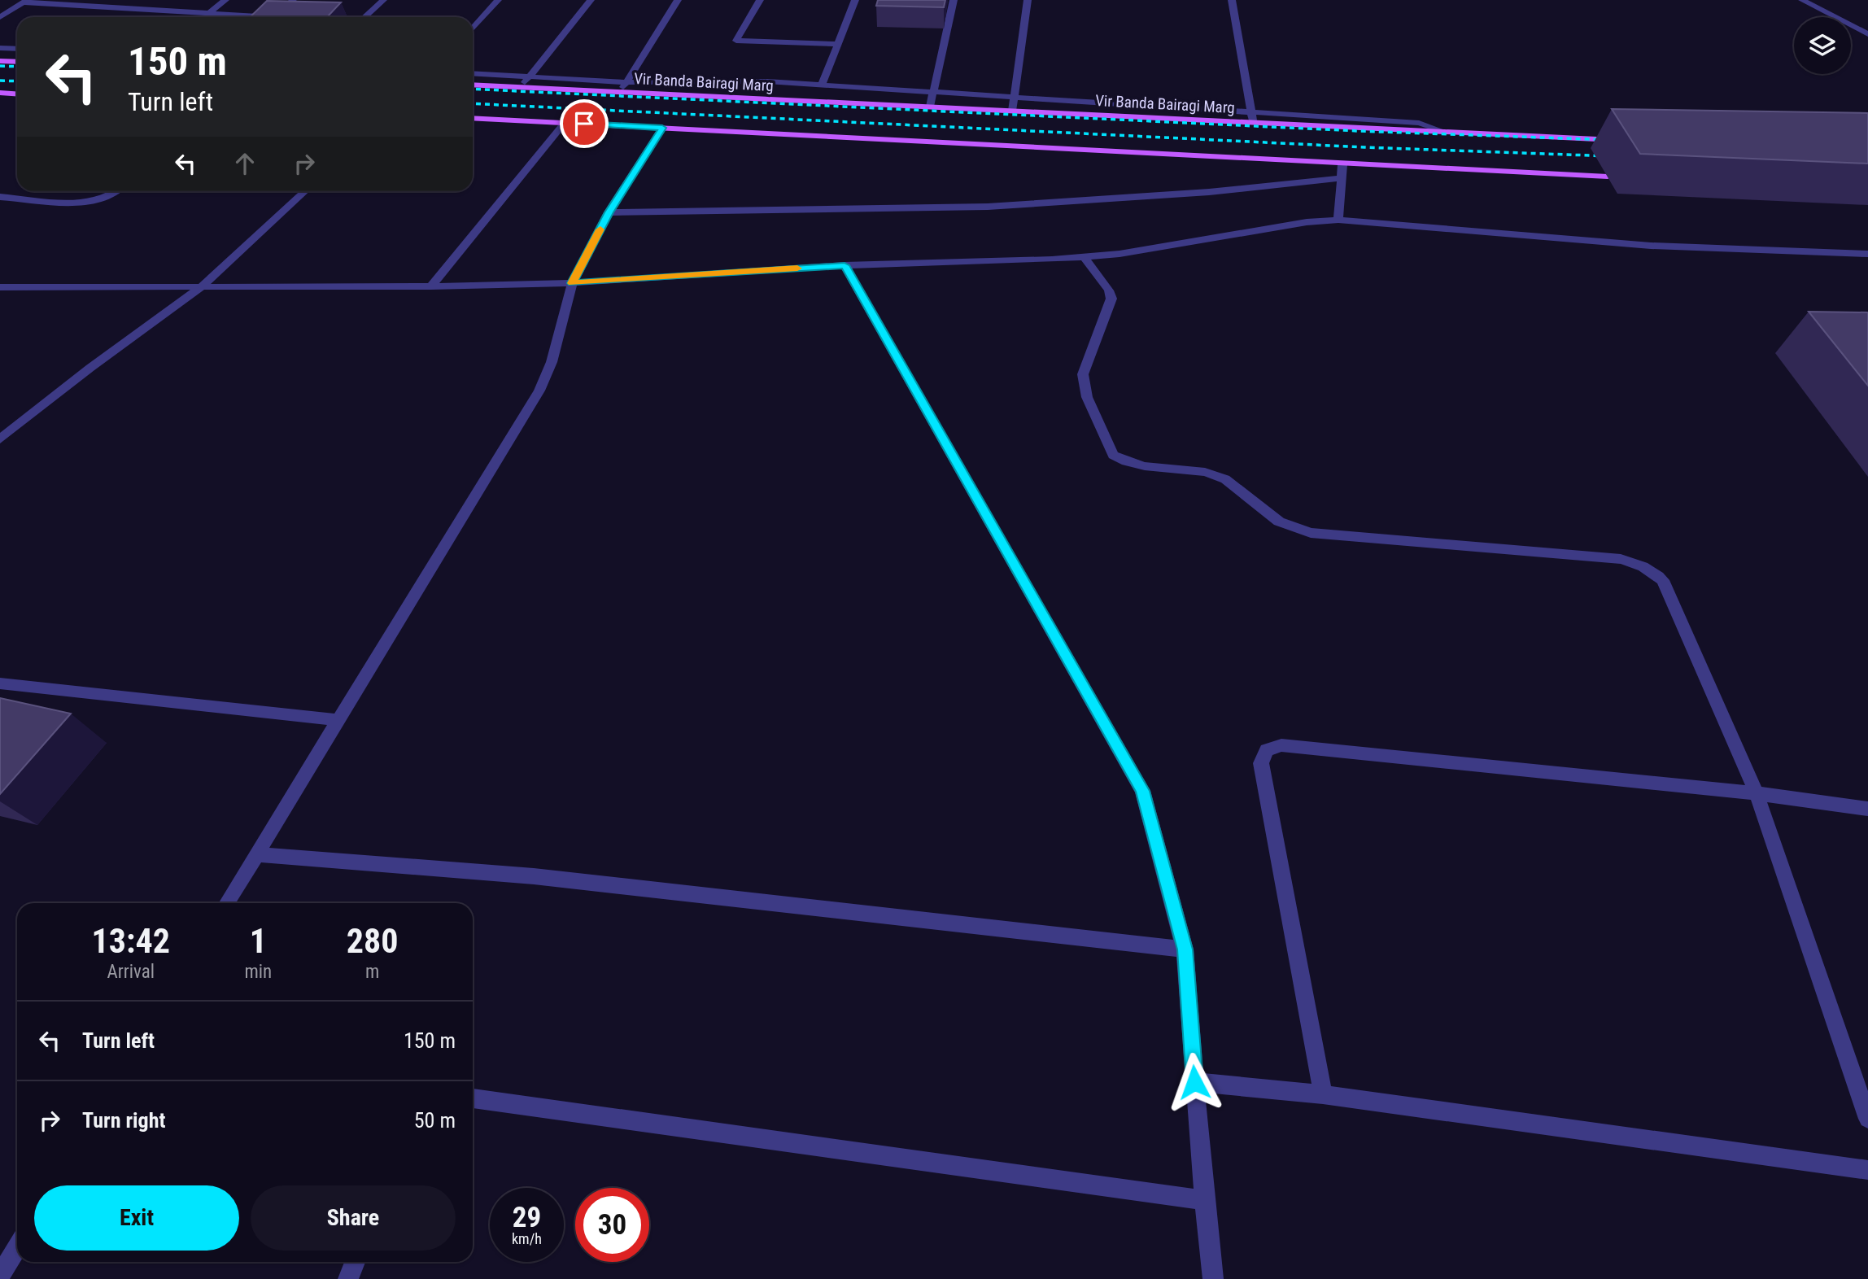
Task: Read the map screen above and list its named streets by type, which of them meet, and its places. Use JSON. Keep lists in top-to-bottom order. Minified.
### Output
{"streets":{"main road":["Vir Banda Bairagi Marg"]},"page":{"turn":["150 m","Turn left"],"eta":["13:42","Arrival","1","min","280","m"],"list":[{"name":"Turn left","value":"150 m"},{"name":"Turn right","value":"50 m"}],"buttons":["Exit","Share"],"speed":"29 km/h","limit":"30"}}
